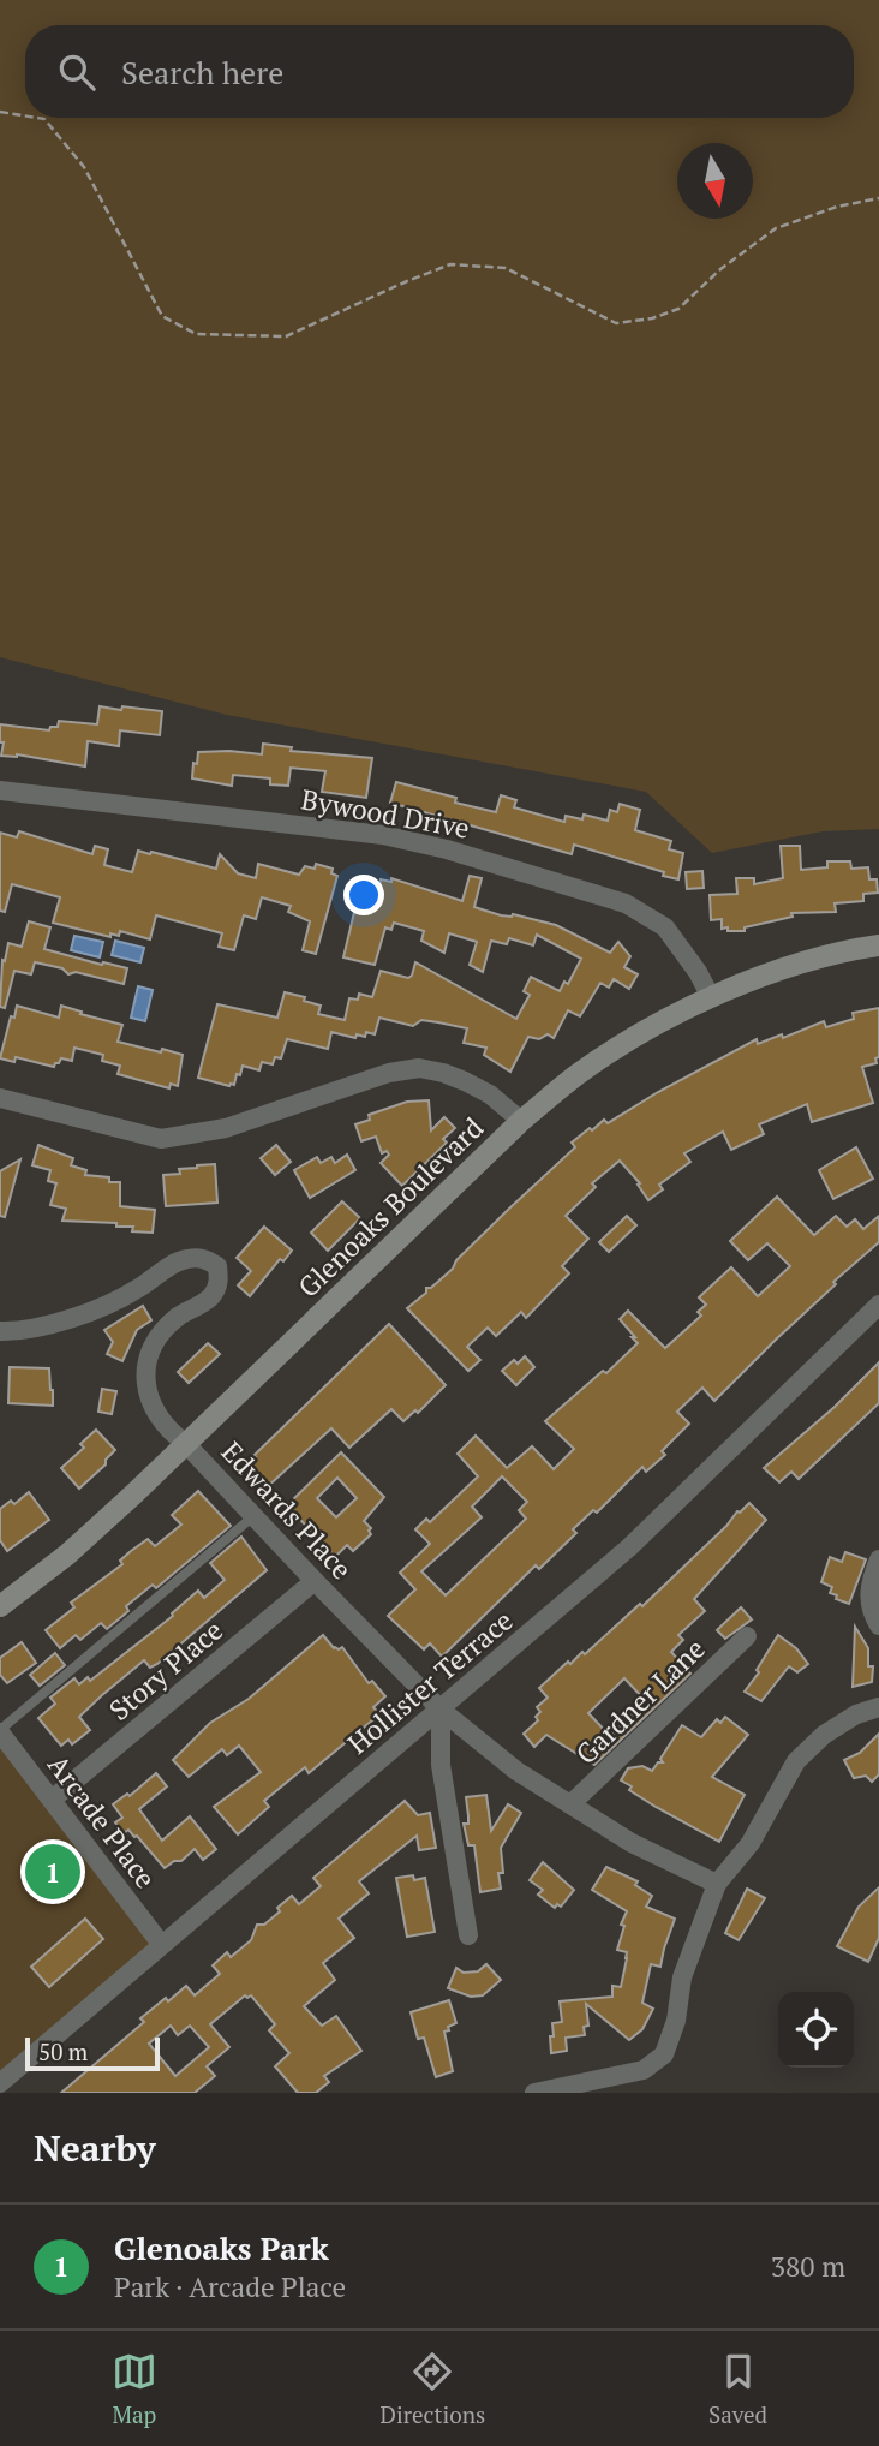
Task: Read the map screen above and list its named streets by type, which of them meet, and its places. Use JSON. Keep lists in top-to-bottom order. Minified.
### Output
{"streets":{"street":["Bywood Drive","Glenoaks Boulevard","Edwards Place","Story Place","Hollister Terrace","Gardner Lane","Arcade Place"]},"crossings":[["Bywood Drive","Glenoaks Boulevard"],["Glenoaks Boulevard","Edwards Place"],["Edwards Place","Story Place"],["Edwards Place","Hollister Terrace"],["Edwards Place","Gardner Lane"],["Story Place","Arcade Place"],["Hollister Terrace","Arcade Place"]],"scale_bar":"50 m","north":"bottom","page":{"search":"Search here","pins":"1","scale":"50 m","heading":"Nearby","list":[{"mark":"1","name":"Glenoaks Park","note":"Park · Arcade Place","value":"380 m"}],"nav":["Map","Directions","Saved"]}}
